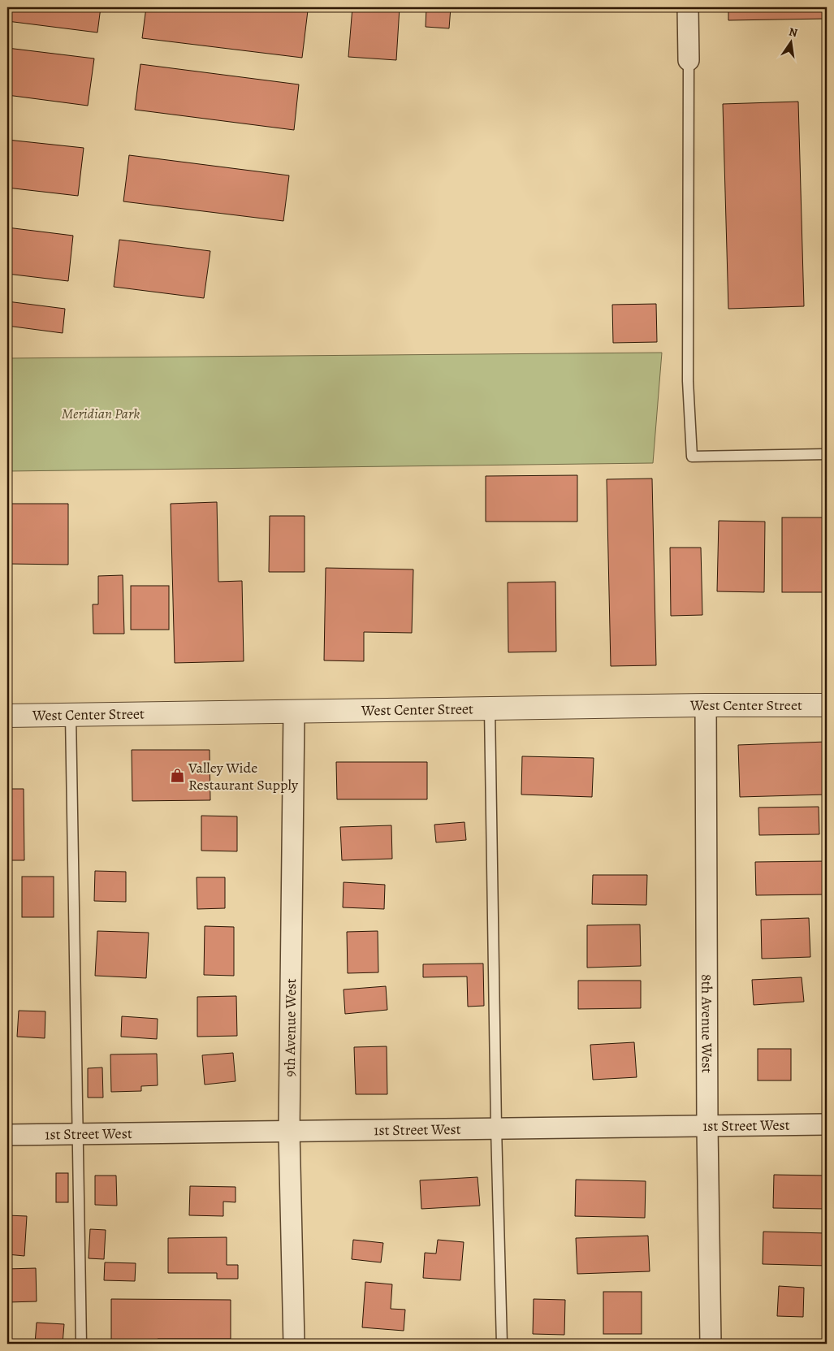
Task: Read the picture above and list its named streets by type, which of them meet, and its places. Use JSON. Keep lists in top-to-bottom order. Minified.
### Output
{"streets":{"street":["West Center Street","8th Avenue West","9th Avenue West","1st Street West"]},"crossings":[["West Center Street","8th Avenue West"],["West Center Street","9th Avenue West"],["8th Avenue West","1st Street West"],["9th Avenue West","1st Street West"]],"parks":["Meridian Park"],"places":{"shop":["Valley Wide Restaurant Supply"]},"north":"top"}
